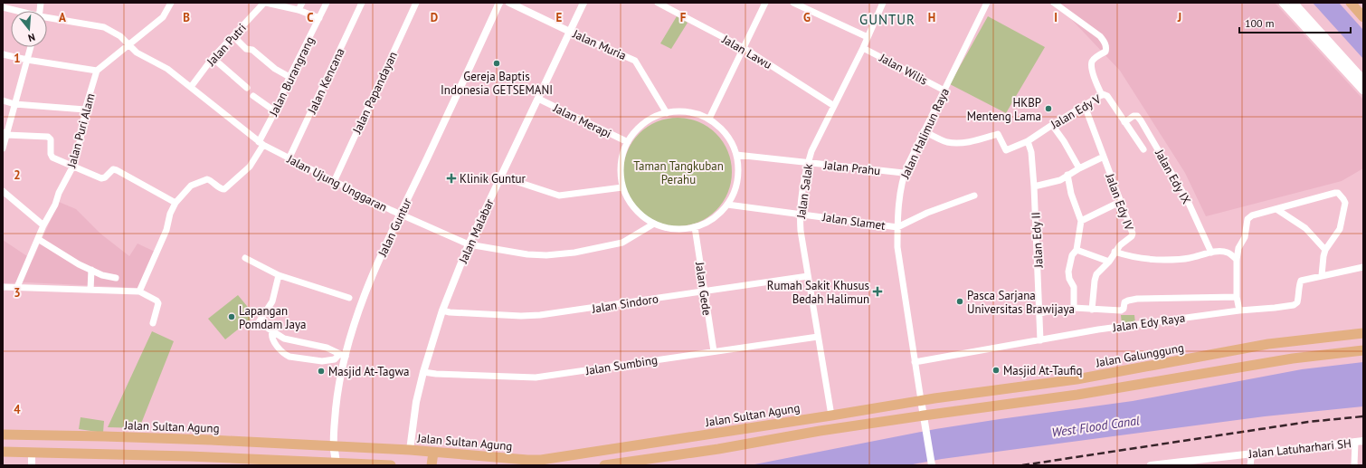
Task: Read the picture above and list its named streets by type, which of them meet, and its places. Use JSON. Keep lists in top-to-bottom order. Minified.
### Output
{"streets":{"main road":["Jalan Guntur","Jalan Galunggung","Jalan Sultan Agung"],"street":["Jalan Putri","Jalan Muria","Jalan Lawu","Jalan Wilis","Jalan Burangrang","Jalan Kencana","Jalan Papandayan","Jalan Edy V","Jalan Merapi","Jalan Puri Alam","Jalan Halimun Raya","Jalan Prahu","Jalan Edy IX","Jalan Ujung Unggaran","Jalan Salak","Jalan Edy IV","Jalan Slamet","Jalan Malabar","Jalan Edy II","Jalan Gede","Jalan Sindoro","Jalan Edy Raya","Jalan Sumbing","Jalan Latuharhari SH"]},"crossings":[["Jalan Putri","Jalan Ujung Unggaran"],["Jalan Muria","Jalan Merapi"],["Jalan Muria","Jalan Prahu"],["Jalan Muria","Jalan Ujung Unggaran"],["Jalan Muria","Jalan Slamet"],["Jalan Muria","Jalan Malabar"],["Jalan Muria","Jalan Gede"],["Jalan Lawu","Jalan Salak"],["Jalan Wilis","Jalan Halimun Raya"],["Jalan Wilis","Jalan Salak"],["Jalan Burangrang","Jalan Ujung Unggaran"],["Jalan Kencana","Jalan Ujung Unggaran"],["Jalan Papandayan","Jalan Ujung Unggaran"],["Jalan Edy V","Jalan Halimun Raya"],["Jalan Edy V","Jalan Edy IX"],["Jalan Edy V","Jalan Edy IV"],["Jalan Edy V","Jalan Edy II"],["Jalan Merapi","Jalan Prahu"],["Jalan Merapi","Jalan Ujung Unggaran"],["Jalan Merapi","Jalan Slamet"],["Jalan Merapi","Jalan Malabar"],["Jalan Merapi","Jalan Gede"],["Jalan Halimun Raya","Jalan Prahu"],["Jalan Halimun Raya","Jalan Slamet"],["Jalan Halimun Raya","Jalan Edy Raya"],["Jalan Halimun Raya","Jalan Galunggung"],["Jalan Halimun Raya","Jalan Sultan Agung"],["Jalan Prahu","Jalan Ujung Unggaran"],["Jalan Prahu","Jalan Salak"],["Jalan Prahu","Jalan Slamet"],["Jalan Prahu","Jalan Gede"],["Jalan Ujung Unggaran","Jalan Slamet"],["Jalan Ujung Unggaran","Jalan Guntur"],["Jalan Ujung Unggaran","Jalan Malabar"],["Jalan Ujung Unggaran","Jalan Gede"],["Jalan Salak","Jalan Slamet"],["Jalan Salak","Jalan Sindoro"],["Jalan Salak","Jalan Sumbing"],["Jalan Salak","Jalan Sultan Agung"],["Jalan Slamet","Jalan Gede"],["Jalan Guntur","Jalan Sultan Agung"],["Jalan Malabar","Jalan Sindoro"],["Jalan Malabar","Jalan Sumbing"],["Jalan Malabar","Jalan Sultan Agung"],["Jalan Edy II","Jalan Edy Raya"],["Jalan Gede","Jalan Sindoro"],["Jalan Gede","Jalan Sumbing"],["Jalan Galunggung","Jalan Sultan Agung"]],"districts":["GUNTUR"],"water":["West Flood Canal"],"parks":["Taman Tangkuban Perahu"],"places":{"other":["Gereja Baptis Indonesia GETSEMANI","HKBP Menteng Lama","Pasca Sarjana Universitas Brawijaya","Lapangan Pomdam Jaya","Masjid At-Taufiq","Masjid At-Tagwa"],"health":["Klinik Guntur","Rumah Sakit Khusus Bedah Halimun"]},"scale_bar":"100 m","north":"bottom","grid":{"columns":["A","B","C","D","E","F","G","H","I","J"],"rows":["1","2","3","4"]}}
